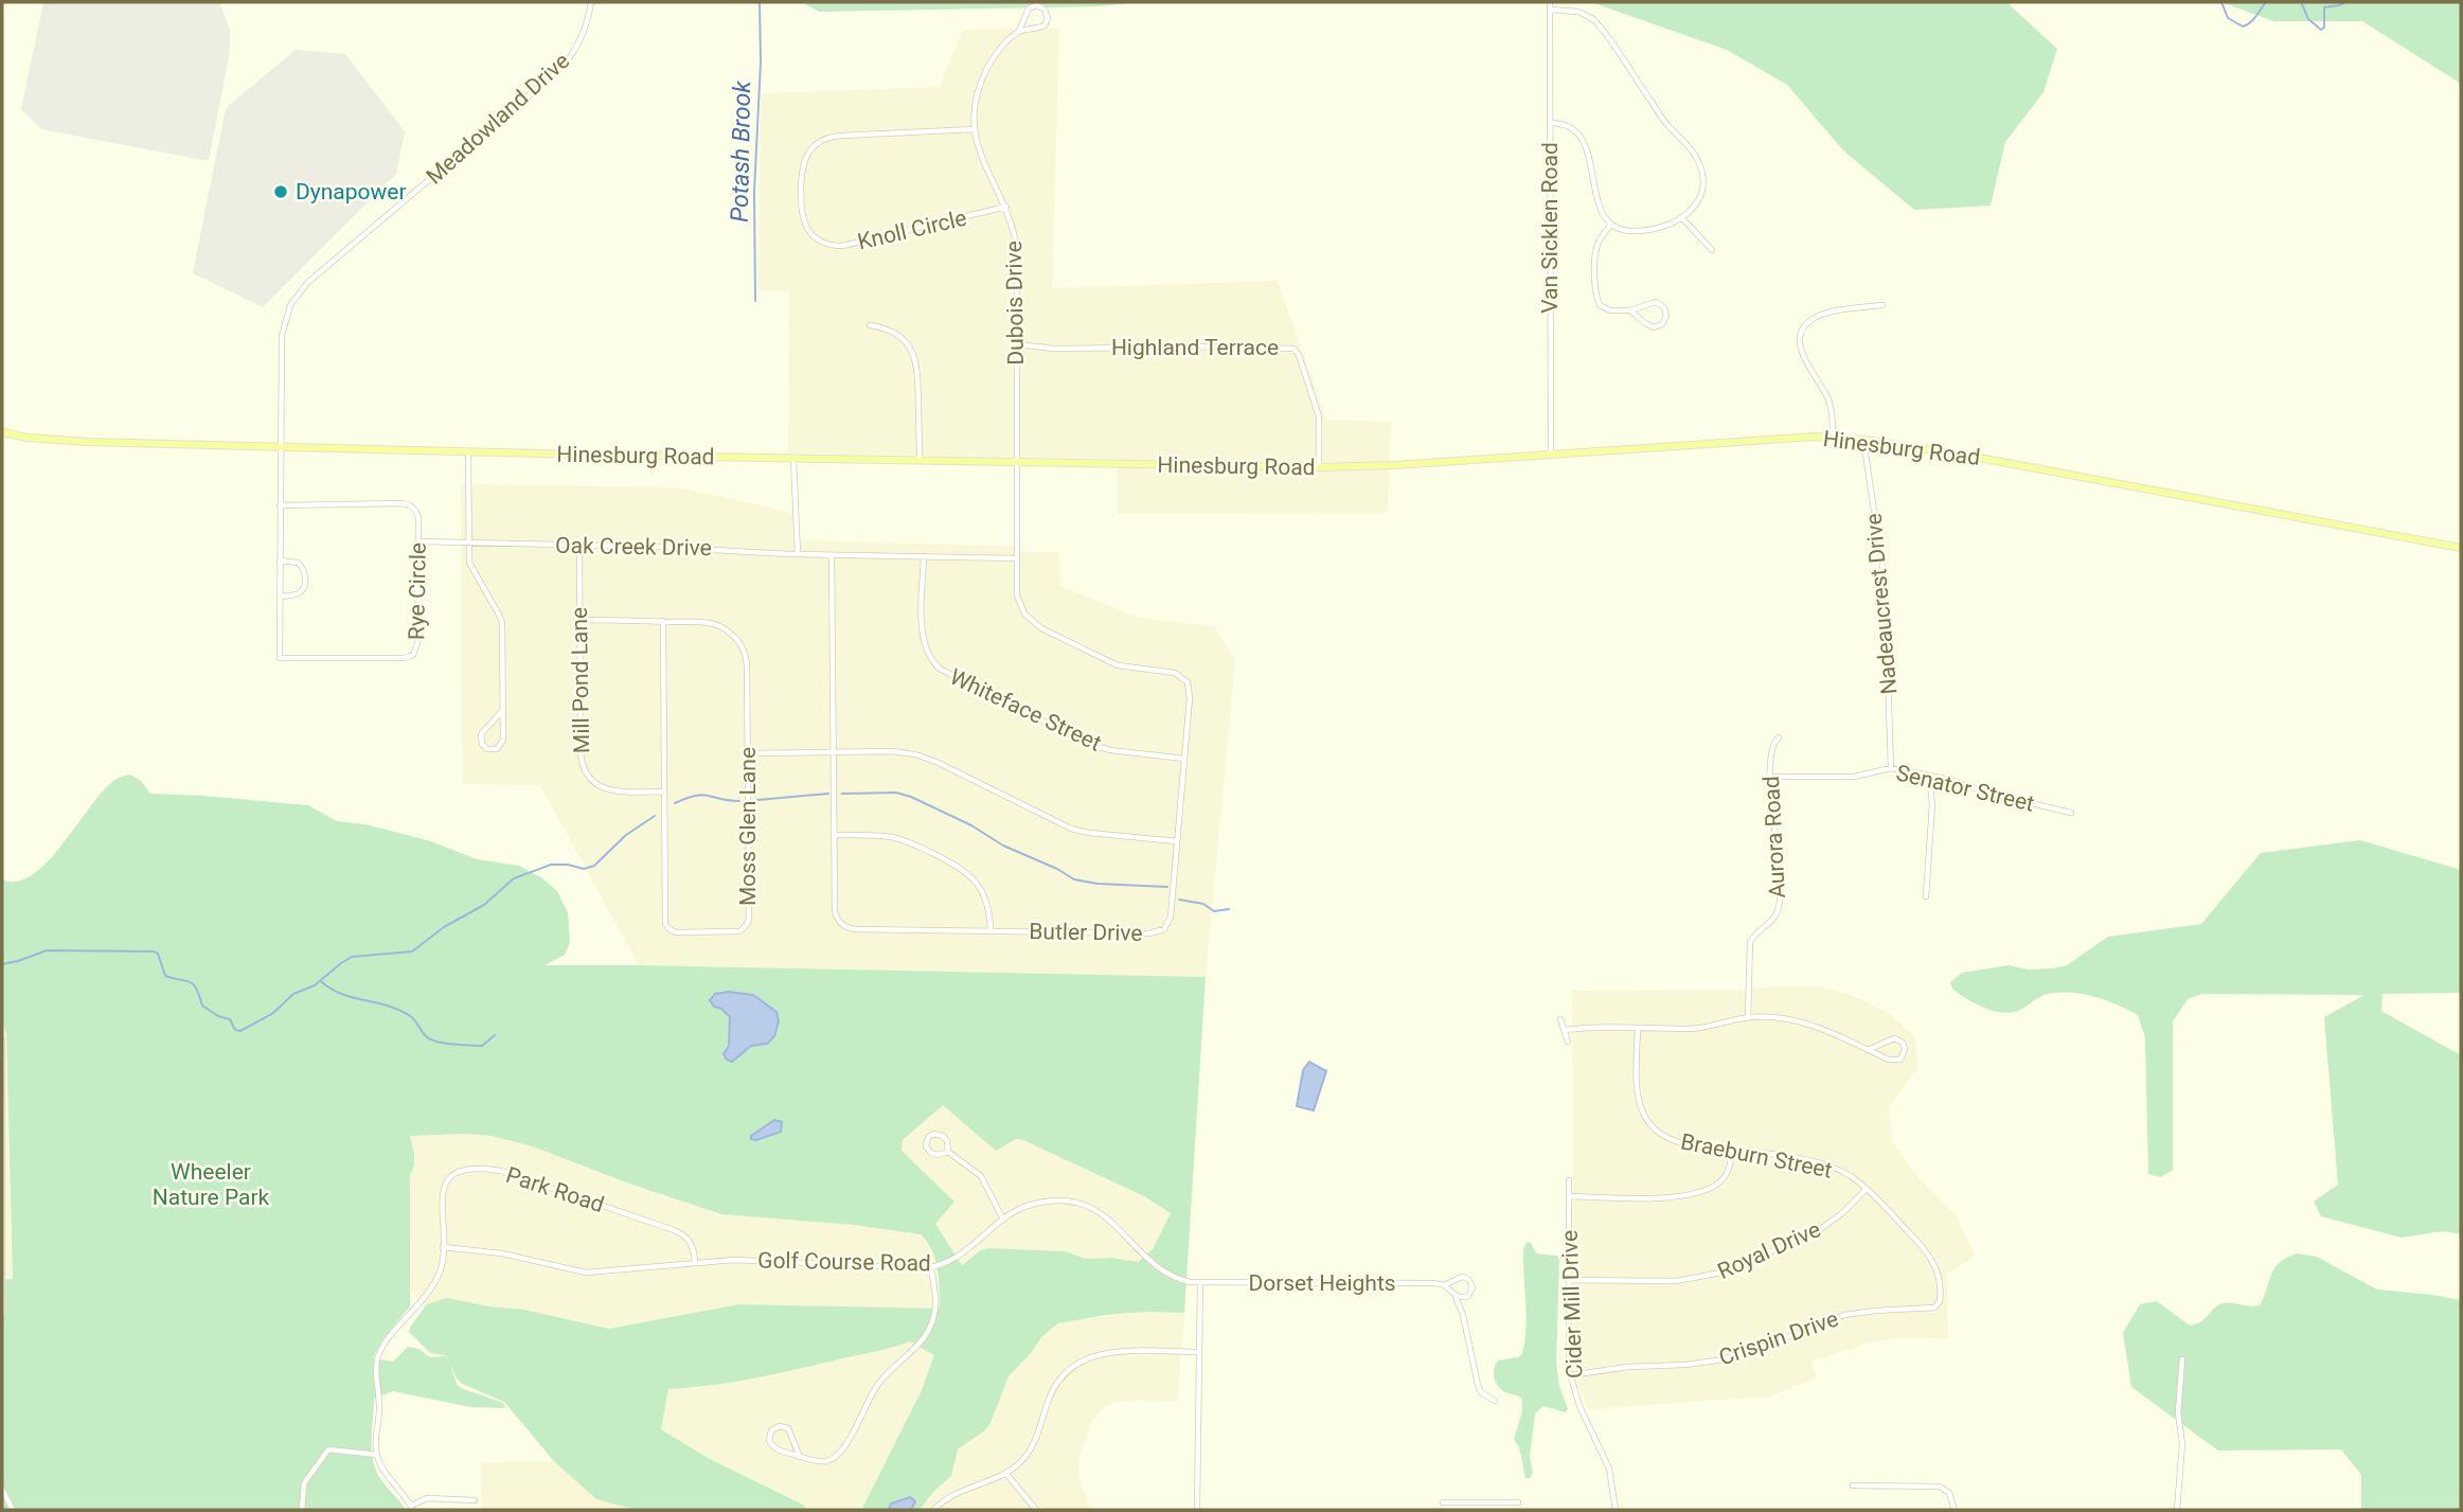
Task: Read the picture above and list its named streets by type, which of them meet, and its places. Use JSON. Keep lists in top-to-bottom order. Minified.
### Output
{"streets":{"main road":["Hinesburg Road"],"street":["Meadowland Drive","Van Sicklen Road","Knoll Circle","Dubois Drive","Highland Terrace","Oak Creek Drive","Rye Circle","Nadeaucrest Drive","Mill Pond Lane","Whiteface Street","Senator Street","Moss Glen Lane","Aurora Road","Butler Drive","Braeburn Street","Park Road","Royal Drive","Golf Course Road","Dorset Heights","Cider Mill Drive","Crispin Drive"]},"crossings":[["Meadowland Drive","Hinesburg Road"],["Meadowland Drive","Rye Circle"],["Van Sicklen Road","Hinesburg Road"],["Knoll Circle","Dubois Drive"],["Dubois Drive","Highland Terrace"],["Dubois Drive","Hinesburg Road"],["Dubois Drive","Butler Drive"],["Highland Terrace","Hinesburg Road"],["Hinesburg Road","Rye Circle"],["Hinesburg Road","Nadeaucrest Drive"],["Hinesburg Road","Butler Drive"],["Oak Creek Drive","Rye Circle"],["Oak Creek Drive","Mill Pond Lane"],["Oak Creek Drive","Whiteface Street"],["Oak Creek Drive","Butler Drive"],["Nadeaucrest Drive","Senator Street"],["Mill Pond Lane","Moss Glen Lane"],["Whiteface Street","Butler Drive"],["Senator Street","Aurora Road"],["Braeburn Street","Royal Drive"],["Braeburn Street","Crispin Drive"],["Park Road","Golf Course Road"],["Royal Drive","Cider Mill Drive"],["Golf Course Road","Dorset Heights"],["Cider Mill Drive","Crispin Drive"]],"water":["Potash Brook"],"parks":["Wheeler Nature Park"],"places":["Dynapower"]}
